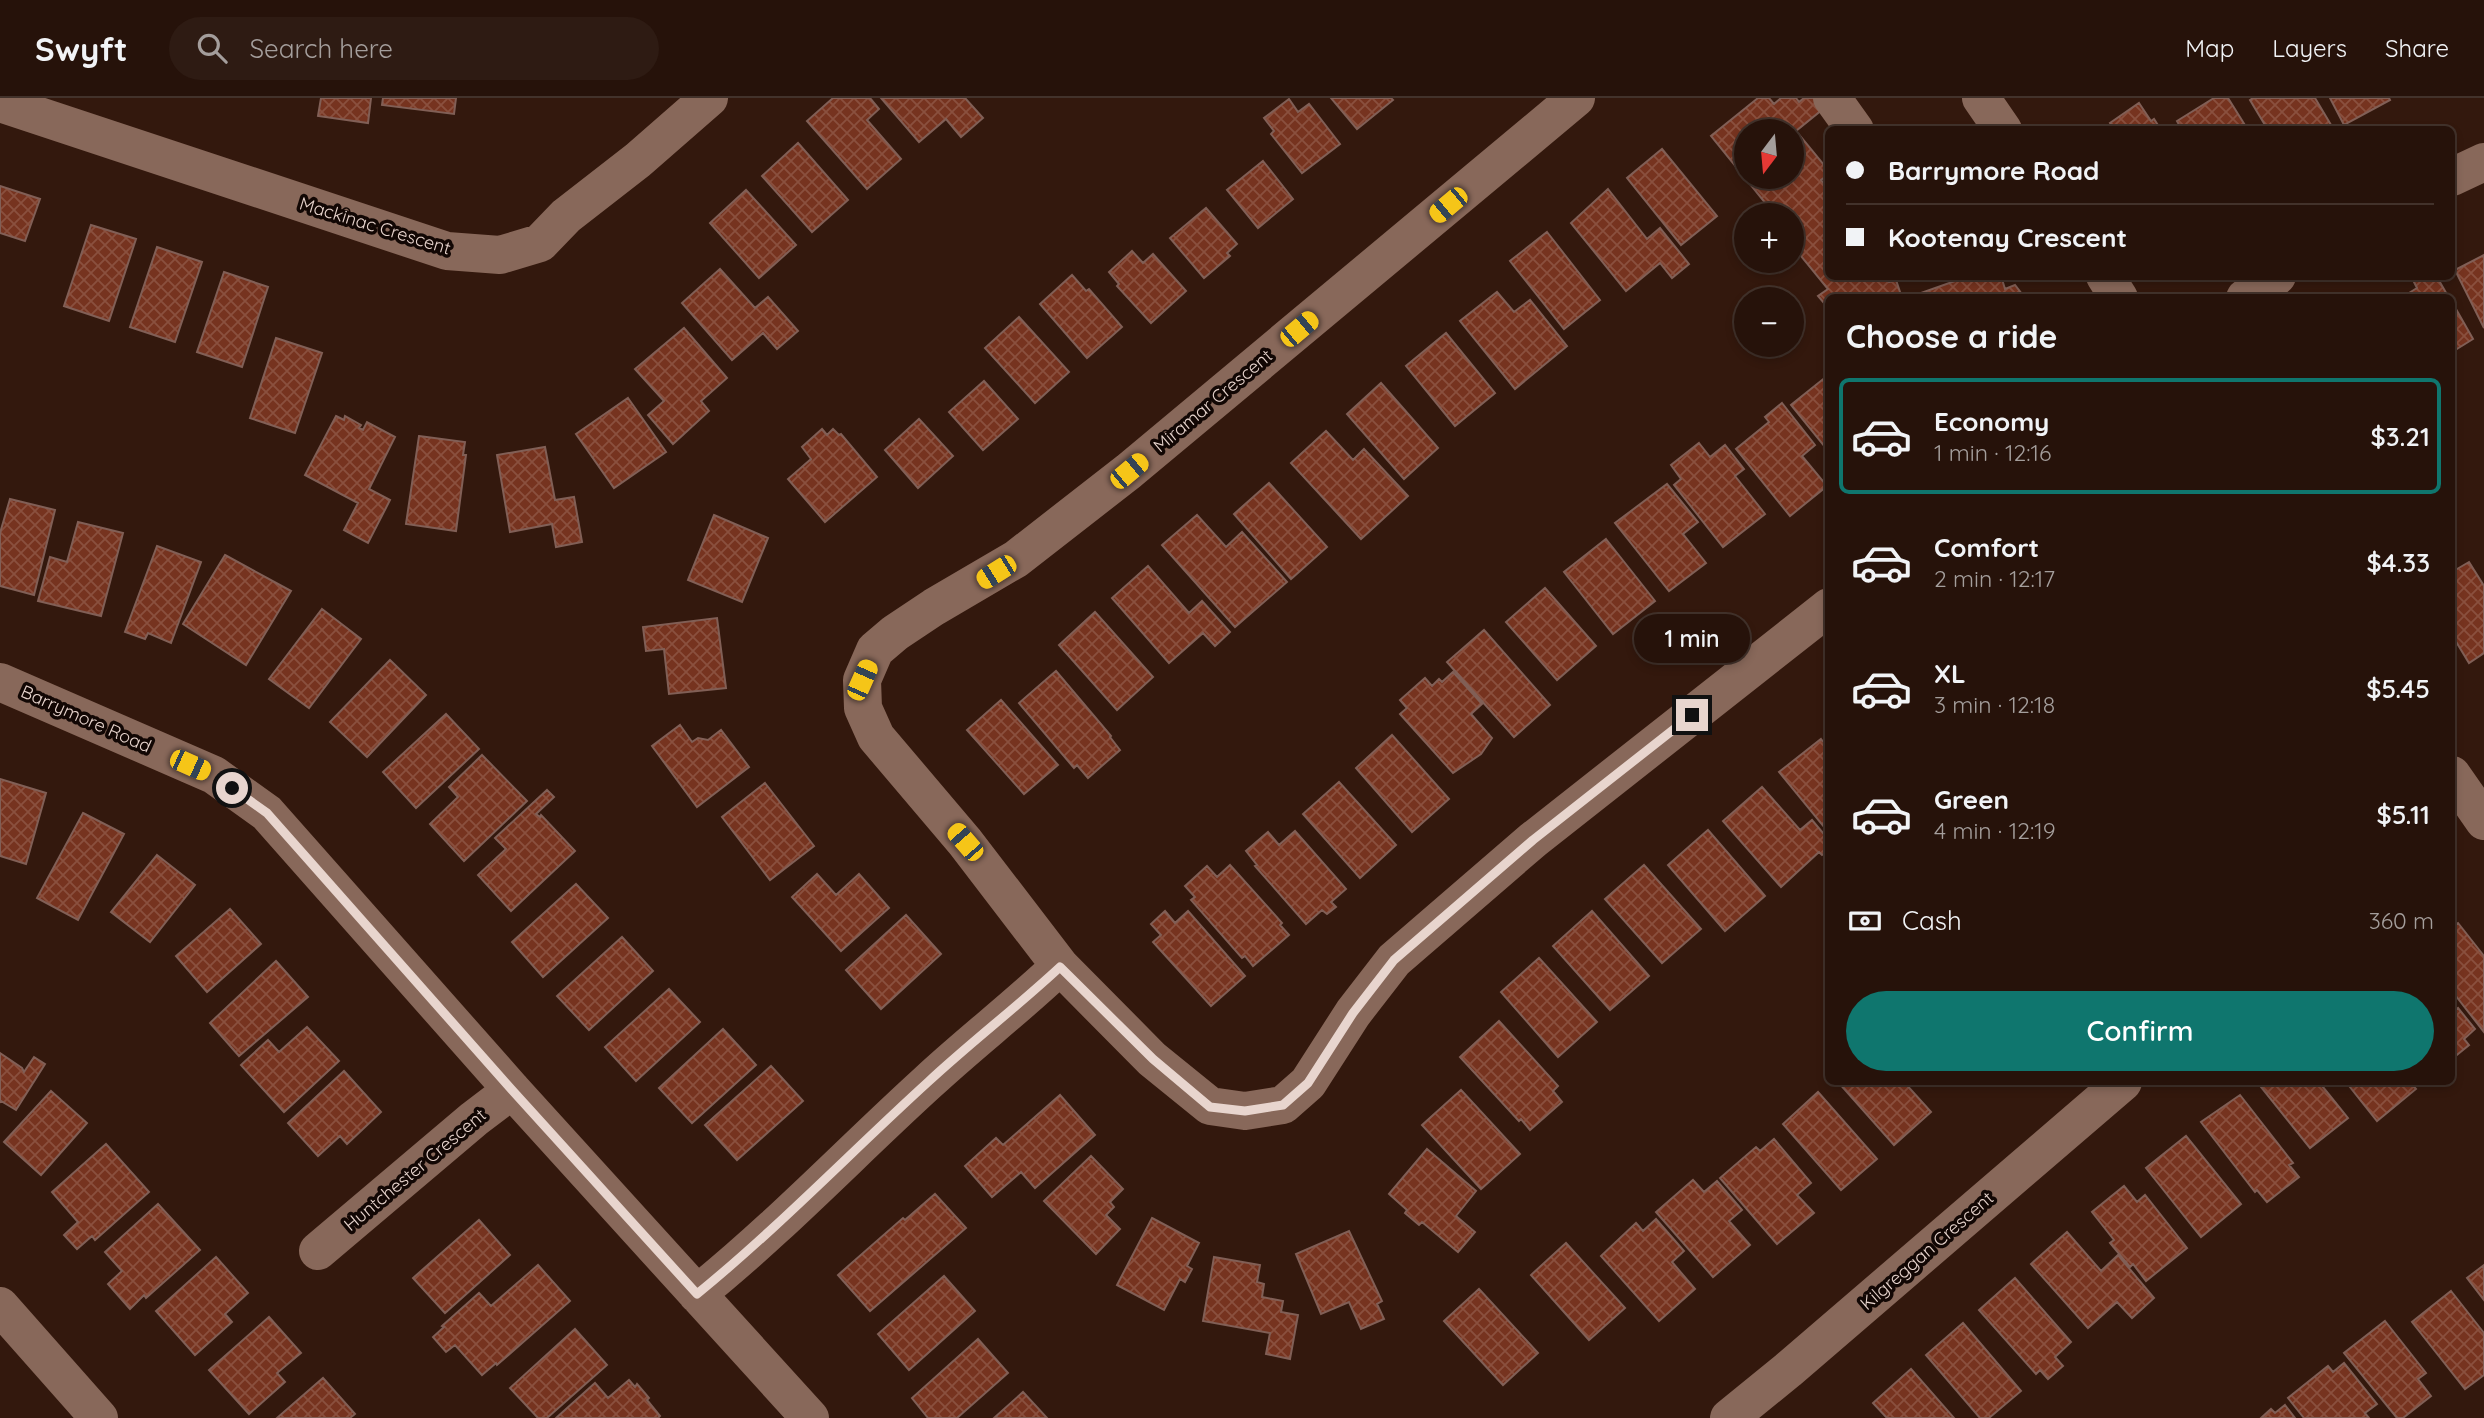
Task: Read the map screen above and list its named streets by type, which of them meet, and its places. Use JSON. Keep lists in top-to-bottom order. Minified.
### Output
{"streets":{"street":["Mackinac Crescent","Miramar Crescent","Barrymore Road","Huntchester Crescent","Kilgreggan Crescent"]},"crossings":[["Barrymore Road","Huntchester Crescent"]],"north":"bottom","page":{"header":"Swyft","search":"Search here","nav":["Map","Layers","Share"],"map_buttons":["+","−"],"banner":["Barrymore Road","Kootenay Crescent"],"heading":"Choose a ride","list":[{"name":"Economy","note":"1 min · 12:16","value":"$3.21"},{"name":"Comfort","note":"2 min · 12:17","value":"$4.33"},{"name":"XL","note":"3 min · 12:18","value":"$5.45"},{"name":"Green","note":"4 min · 12:19","value":"$5.11"}],"bubble":"1 min","pay":["Cash","360 m"],"buttons":"Confirm"}}
